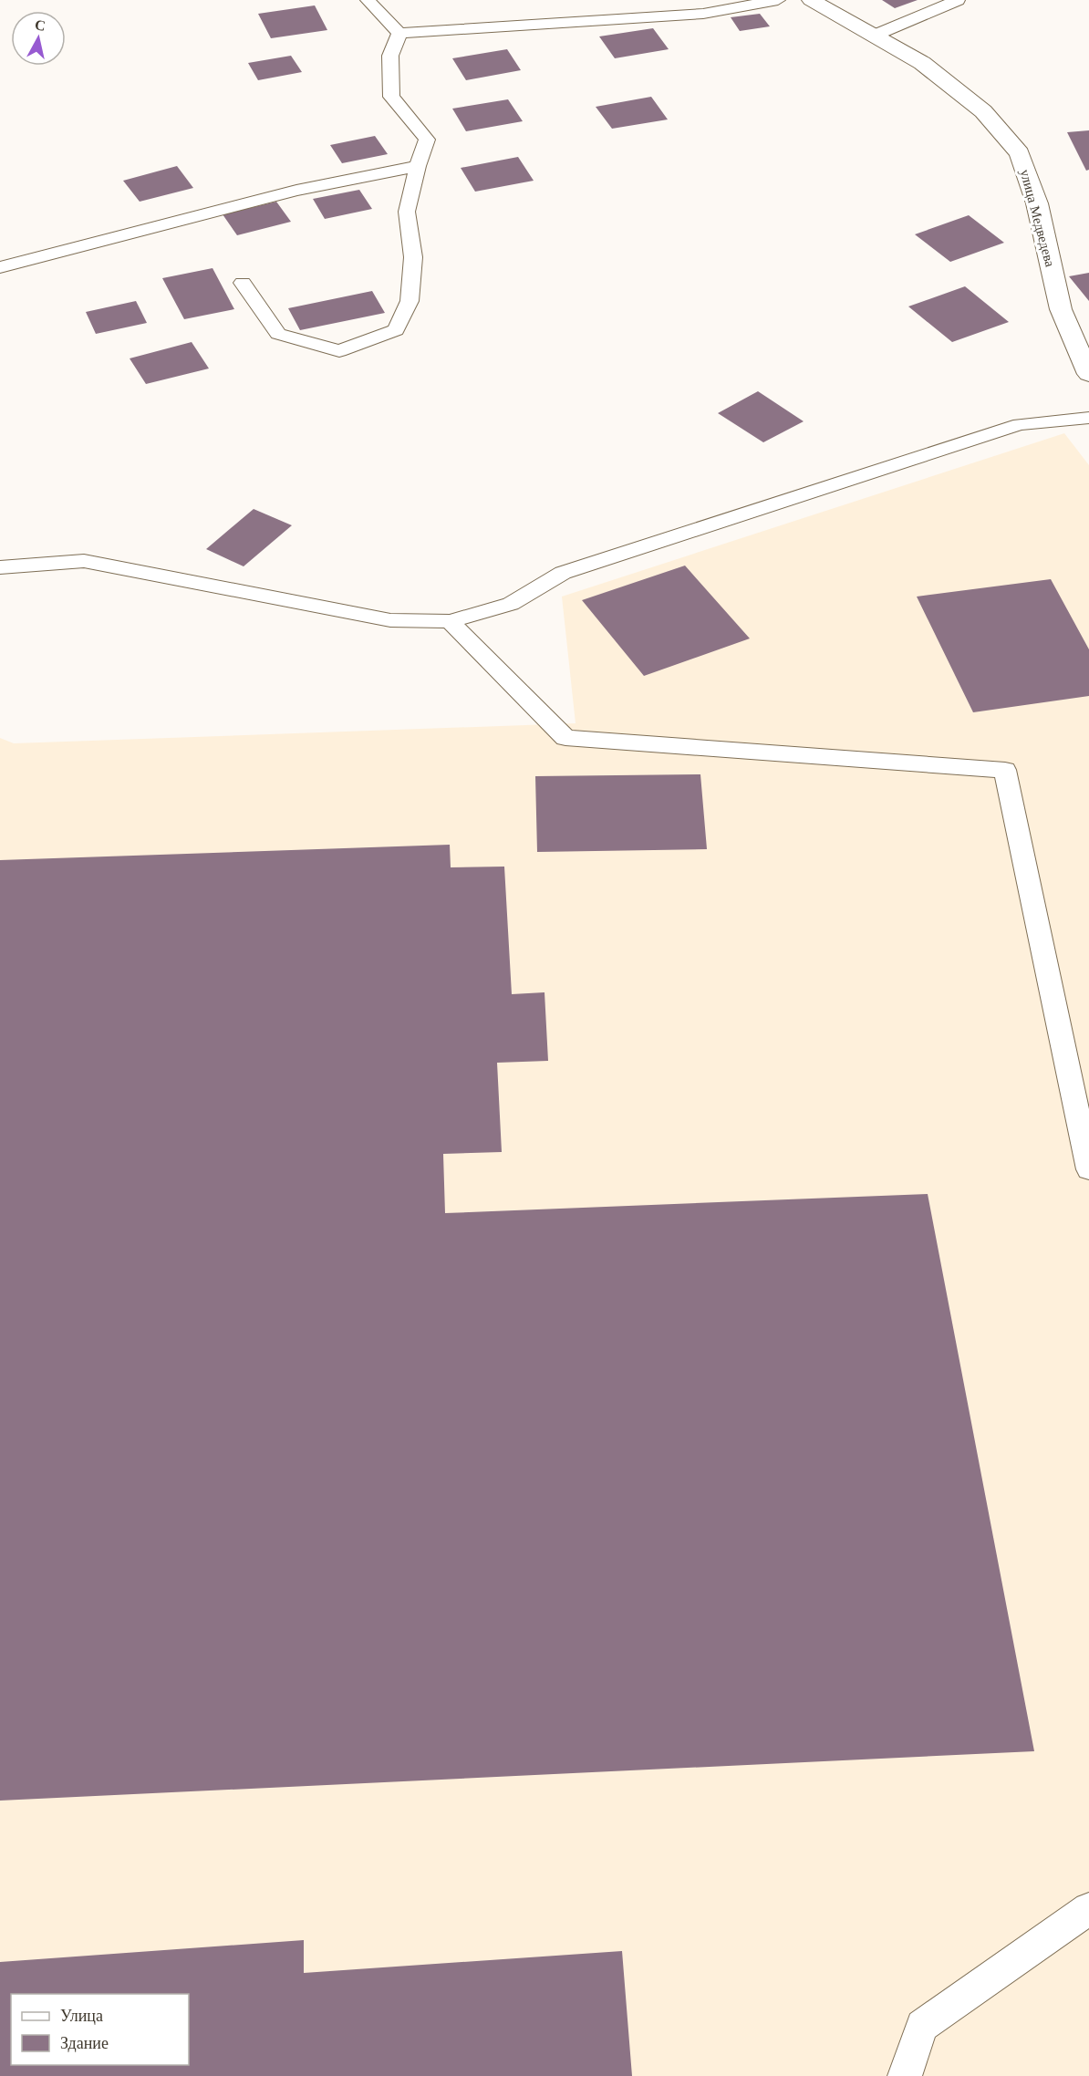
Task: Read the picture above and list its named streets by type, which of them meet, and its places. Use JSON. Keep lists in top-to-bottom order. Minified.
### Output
{"streets":{"street":["улица Медведева"]},"legend":["Улица","Здание"],"north":"top"}
